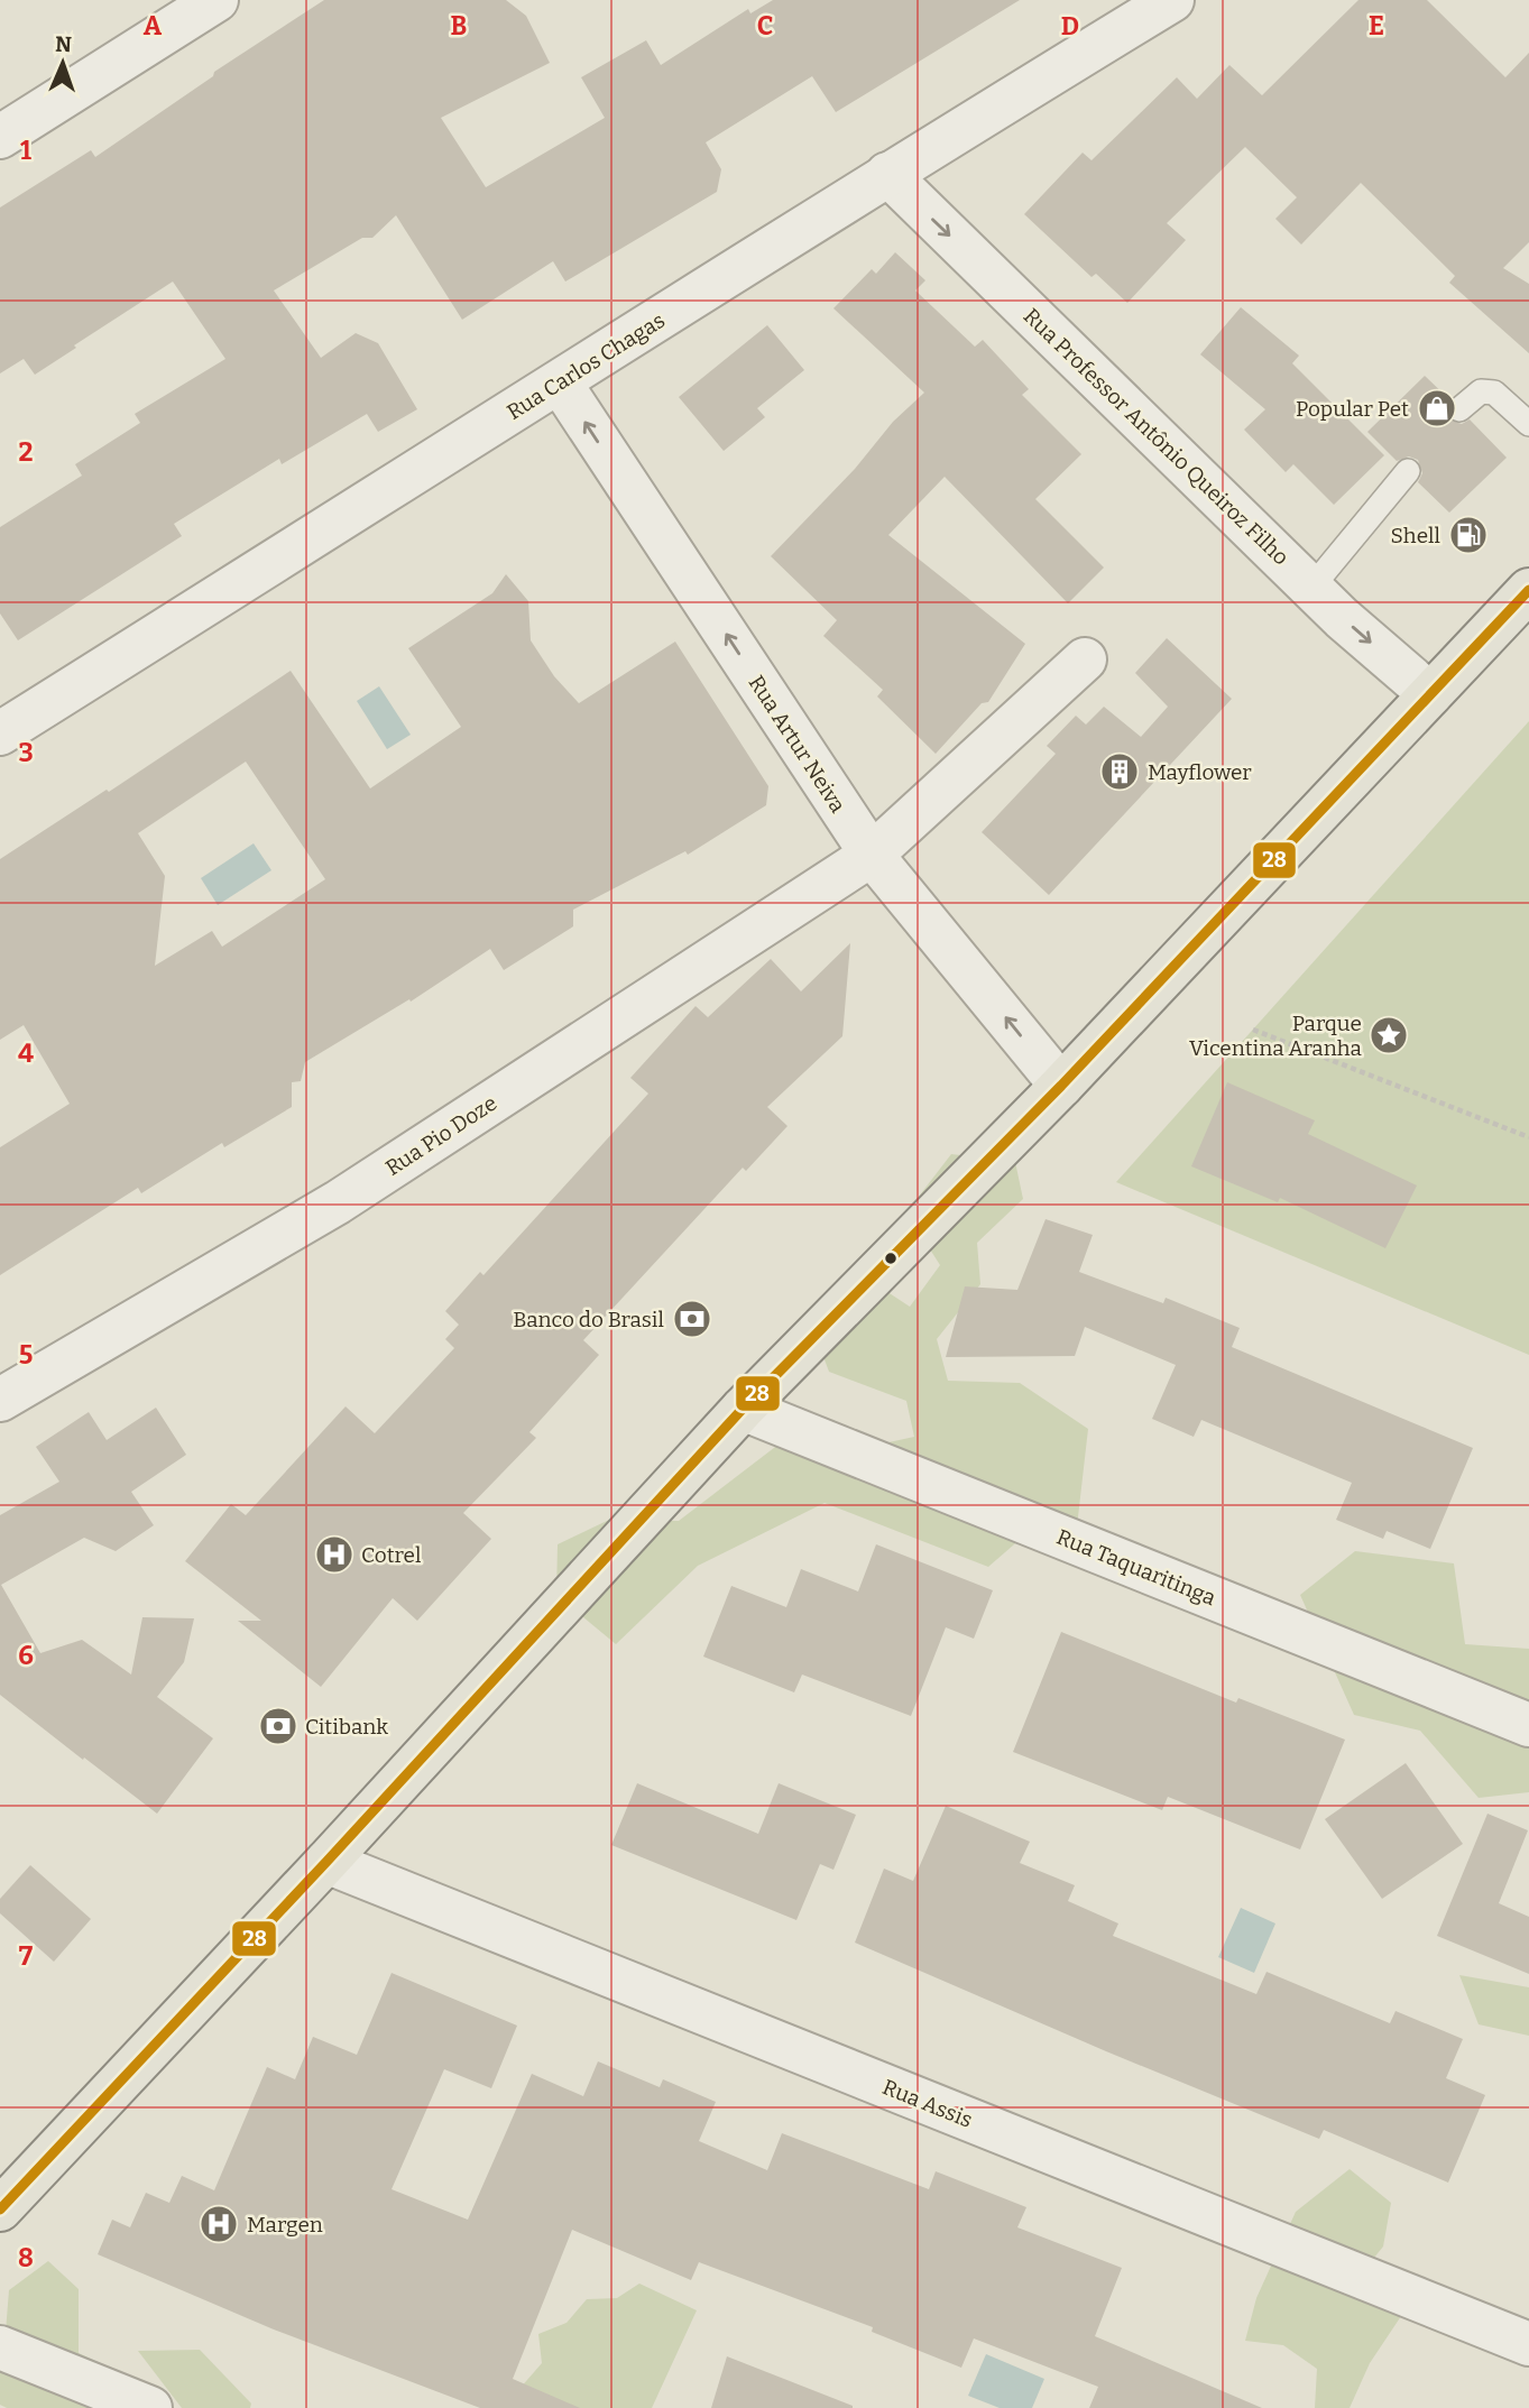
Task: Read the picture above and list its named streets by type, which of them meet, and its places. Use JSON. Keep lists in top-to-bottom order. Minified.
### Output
{"streets":{"street":["Rua Carlos Chagas","Rua Professor Antônio Queiroz Filho","Rua Artur Neiva","Rua Pio Doze","Rua Taquaritinga","Rua Assis"]},"crossings":[["Rua Carlos Chagas","Rua Professor Antônio Queiroz Filho"],["Rua Carlos Chagas","Rua Artur Neiva"],["Rua Artur Neiva","Rua Pio Doze"]],"one_way":["Rua Professor Antônio Queiroz Filho","Rua Artur Neiva"],"places":{"shop":["Popular Pet"],"fuel station":["Shell"],"building":["Mayflower"],"place":["Parque Vicentina Aranha"],"bank":["Banco do Brasil","Citibank"],"hospital":["Cotrel","Margen"]},"lines":["transit line 28"],"north":"top","grid":{"columns":["A","B","C","D","E"],"rows":["1","2","3","4","5","6","7","8"]}}
